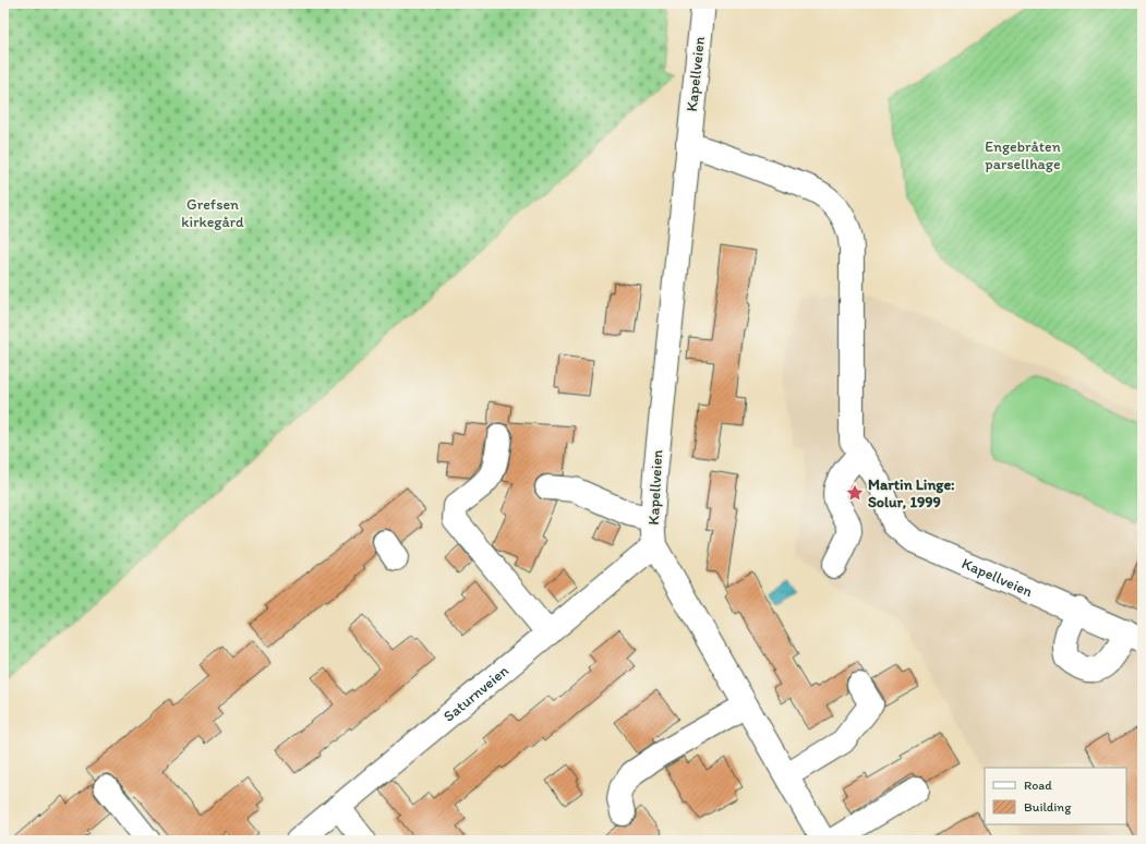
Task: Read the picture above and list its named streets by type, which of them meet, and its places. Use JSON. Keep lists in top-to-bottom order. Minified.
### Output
{"streets":{"street":["Kapellveien","Saturnveien"]},"crossings":[["Kapellveien","Saturnveien"]],"parks":["Engebråten parsellhage","Grefsen kirkegård"],"places":{"place":["Martin Linge: Solur, 1999"]},"legend":["Road","Building"]}
